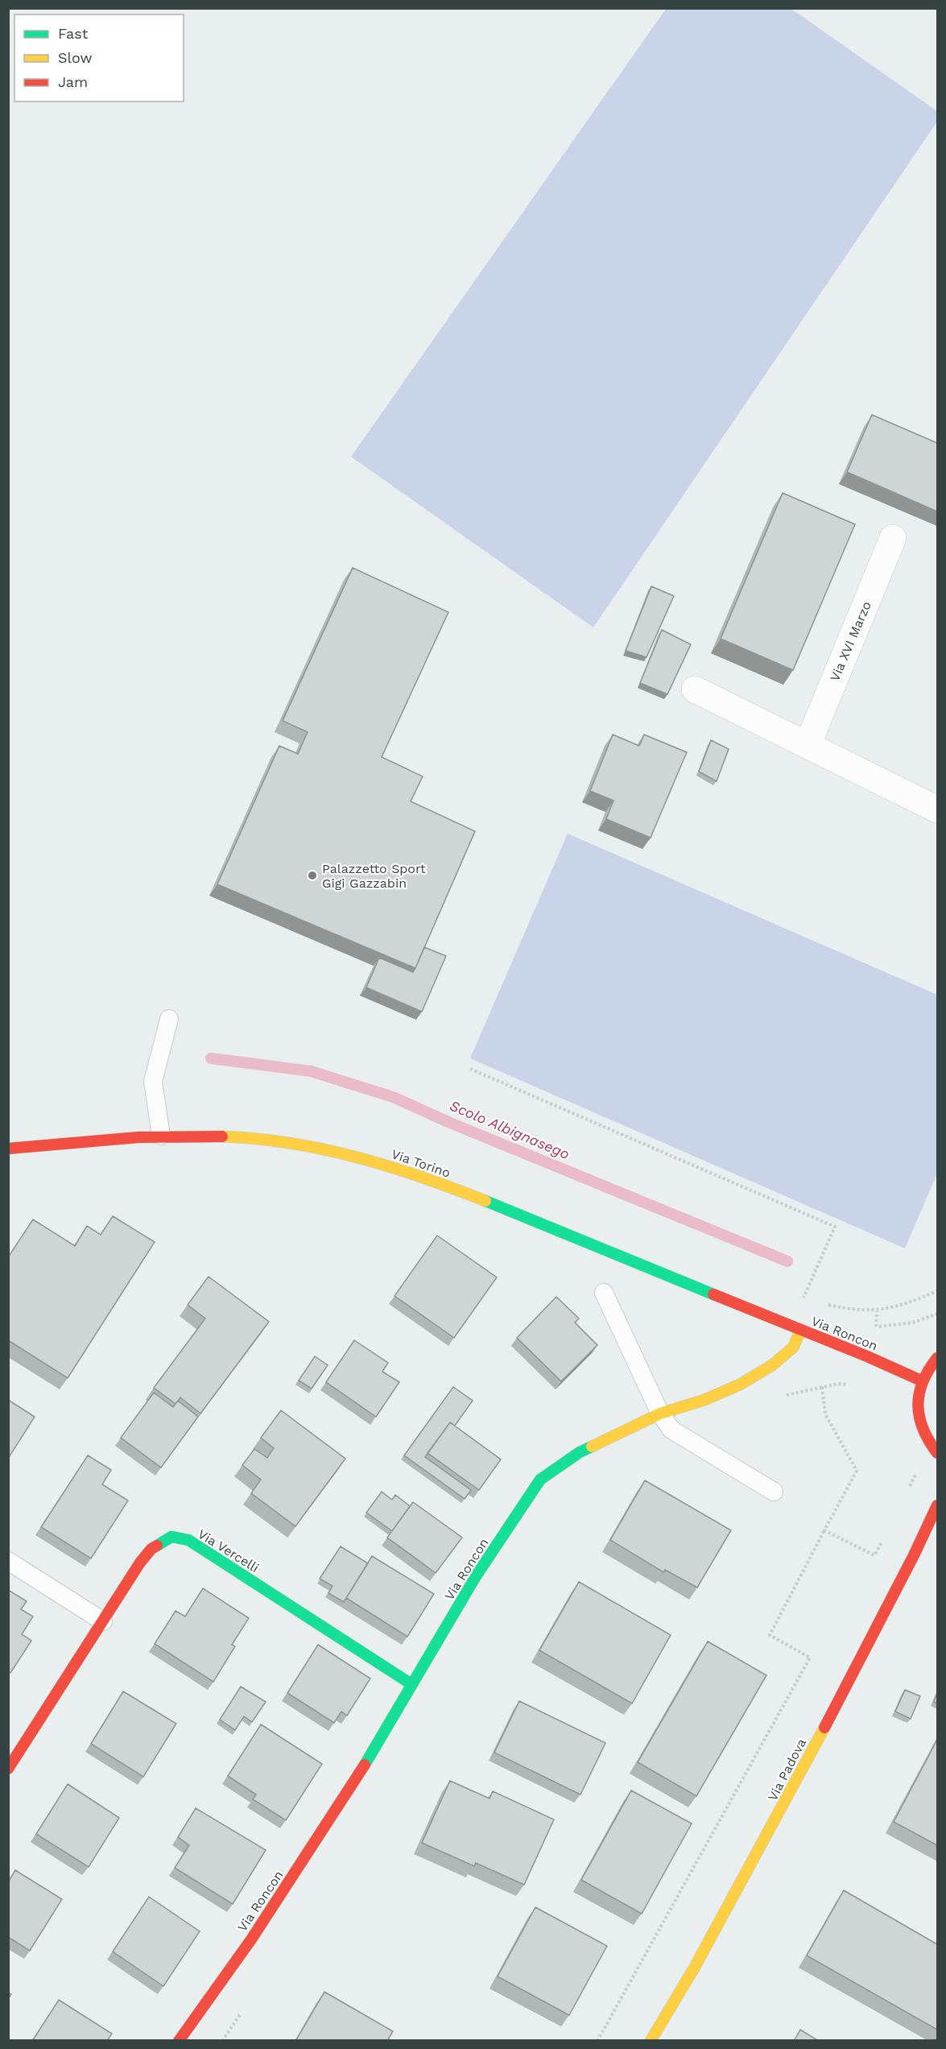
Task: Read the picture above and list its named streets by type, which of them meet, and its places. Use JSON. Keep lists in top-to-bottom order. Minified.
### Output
{"streets":{"street":["Via XVI Marzo","Via Torino","Via Roncon","Via Vercelli","Via Padova"]},"crossings":[["Via Torino","Via Roncon"],["Via Roncon","Via Vercelli"]],"water":["Scolo Albignasego"],"places":["Palazzetto Sport Gigi Gazzabin"],"legend":["Fast","Slow","Jam"]}
